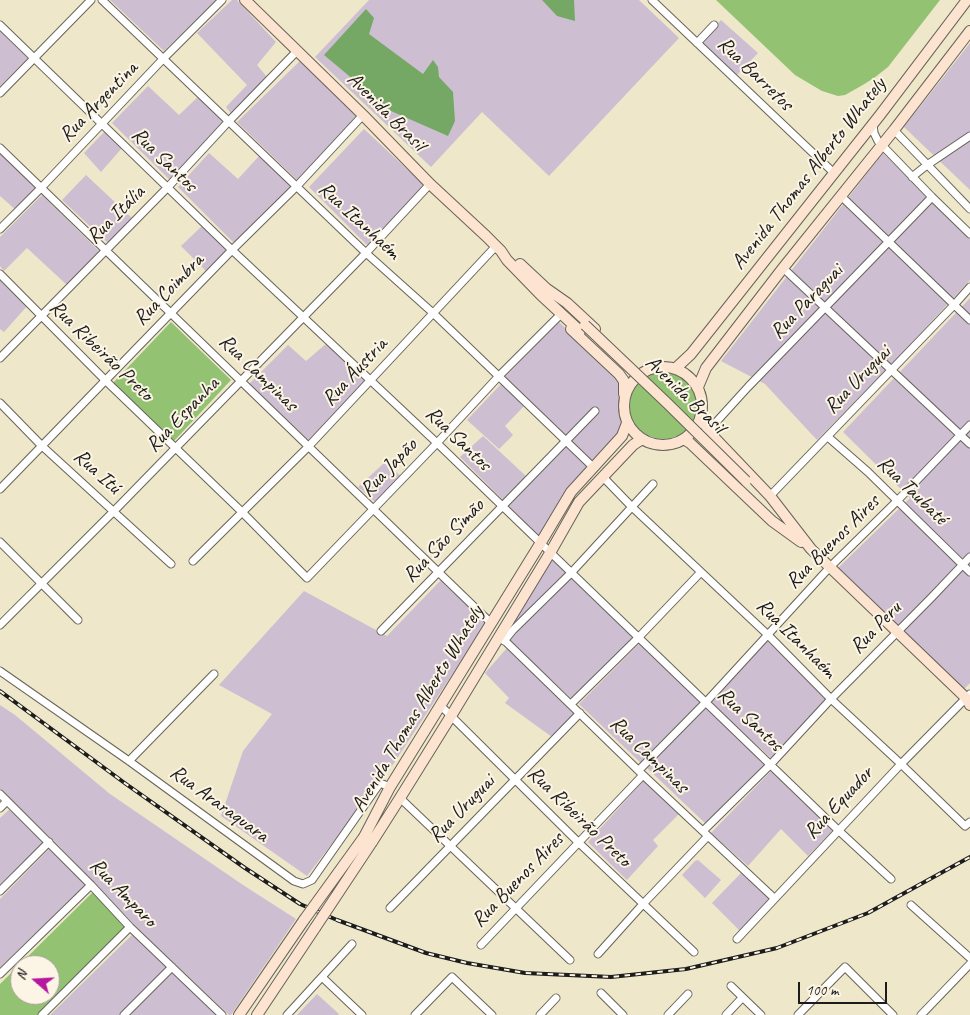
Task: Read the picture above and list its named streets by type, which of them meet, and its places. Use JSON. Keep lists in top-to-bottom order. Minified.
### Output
{"streets":{"main road":["Avenida Brasil","Avenida Thomas Alberto Whately"],"street":["Rua Barretos","Rua Argentina","Rua Santos","Rua Itália","Rua Itanhaém","Rua Coimbra","Rua Paraguai","Rua Ribeirão Preto","Rua Áustria","Rua Campinas","Rua Uruguai","Rua Espanha","Rua Japão","Rua Itú","Rua Taubaté","Rua São Simão","Rua Buenos Aires","Rua Peru","Rua Equador","Rua Araraquara","Rua Amparo"]},"crossings":[["Rua Barretos","Avenida Thomas Alberto Whately"],["Rua Argentina","Rua Santos"],["Rua Argentina","Rua Itanhaém"],["Rua Argentina","Rua Campinas"],["Avenida Brasil","Avenida Thomas Alberto Whately"],["Avenida Brasil","Rua Itália"],["Avenida Brasil","Rua Coimbra"],["Avenida Brasil","Rua Paraguai"],["Avenida Brasil","Rua Áustria"],["Avenida Brasil","Rua Uruguai"],["Avenida Brasil","Rua Espanha"],["Avenida Brasil","Rua Japão"],["Avenida Brasil","Rua Buenos Aires"],["Avenida Brasil","Rua Peru"],["Avenida Brasil","Rua Equador"],["Rua Santos","Avenida Thomas Alberto Whately"],["Rua Santos","Rua Itália"],["Rua Santos","Rua Coimbra"],["Rua Santos","Rua Áustria"],["Rua Santos","Rua Espanha"],["Rua Santos","Rua Japão"],["Rua Santos","Rua São Simão"],["Rua Santos","Rua Buenos Aires"],["Rua Santos","Rua Peru"],["Rua Santos","Rua Equador"],["Avenida Thomas Alberto Whately","Rua Itanhaém"],["Avenida Thomas Alberto Whately","Rua Ribeirão Preto"],["Avenida Thomas Alberto Whately","Rua Campinas"],["Avenida Thomas Alberto Whately","Rua Araraquara"],["Rua Itália","Rua Itanhaém"],["Rua Itália","Rua Ribeirão Preto"],["Rua Itália","Rua Campinas"],["Rua Itanhaém","Rua Coimbra"],["Rua Itanhaém","Rua Áustria"],["Rua Itanhaém","Rua Espanha"],["Rua Itanhaém","Rua Japão"],["Rua Itanhaém","Rua São Simão"],["Rua Itanhaém","Rua Buenos Aires"],["Rua Itanhaém","Rua Peru"],["Rua Itanhaém","Rua Equador"],["Rua Coimbra","Rua Ribeirão Preto"],["Rua Coimbra","Rua Campinas"],["Rua Coimbra","Rua Itú"],["Rua Ribeirão Preto","Rua Áustria"],["Rua Ribeirão Preto","Rua Uruguai"],["Rua Ribeirão Preto","Rua Espanha"],["Rua Ribeirão Preto","Rua Japão"],["Rua Ribeirão Preto","Rua Buenos Aires"],["Rua Ribeirão Preto","Rua Peru"],["Rua Áustria","Rua Campinas"],["Rua Campinas","Rua Uruguai"],["Rua Campinas","Rua Espanha"],["Rua Campinas","Rua Japão"],["Rua Campinas","Rua São Simão"],["Rua Campinas","Rua Buenos Aires"],["Rua Campinas","Rua Peru"],["Rua Campinas","Rua Equador"],["Rua Uruguai","Rua Taubaté"],["Rua Espanha","Rua Itú"],["Rua Taubaté","Rua Buenos Aires"],["Rua Taubaté","Rua Peru"]],"scale_bar":"100 m","north":"left"}
